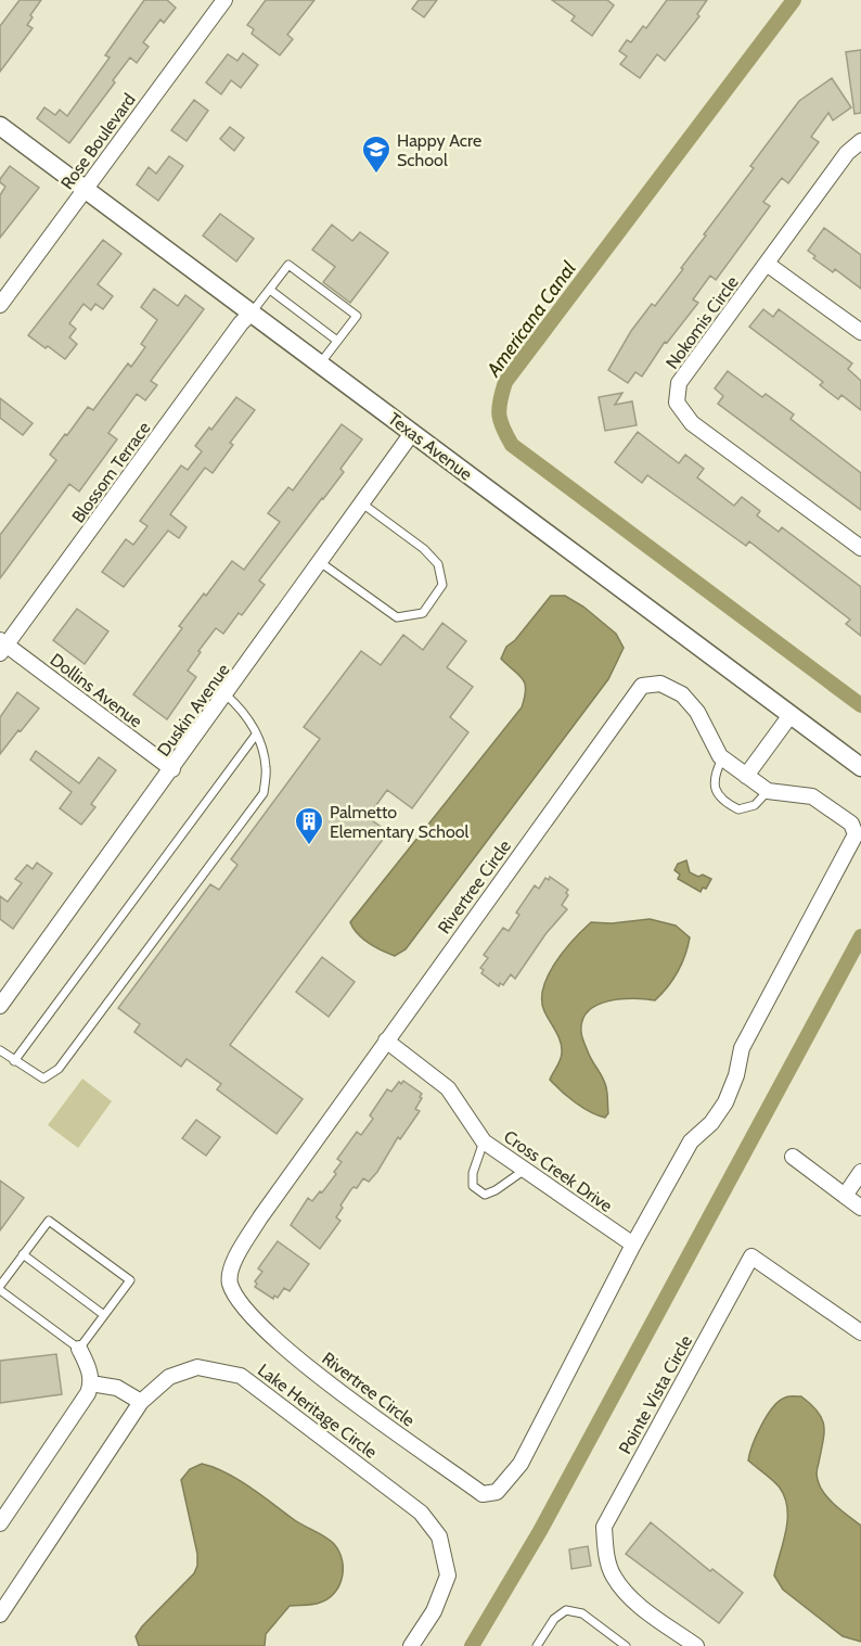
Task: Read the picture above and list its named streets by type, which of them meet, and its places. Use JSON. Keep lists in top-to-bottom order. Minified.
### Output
{"streets":{"street":["Rose Boulevard","Nokomis Circle","Texas Avenue","Blossom Terrace","Dollins Avenue","Duskin Avenue","Rivertree Circle","Cross Creek Drive","Pointe Vista Circle","Lake Heritage Circle"]},"crossings":[["Rose Boulevard","Texas Avenue"],["Texas Avenue","Blossom Terrace"],["Texas Avenue","Duskin Avenue"],["Blossom Terrace","Dollins Avenue"],["Dollins Avenue","Duskin Avenue"],["Rivertree Circle","Cross Creek Drive"]],"water":["Americana Canal"],"places":{"school or university":["Happy Acre School"],"building":["Palmetto Elementary School"]}}
